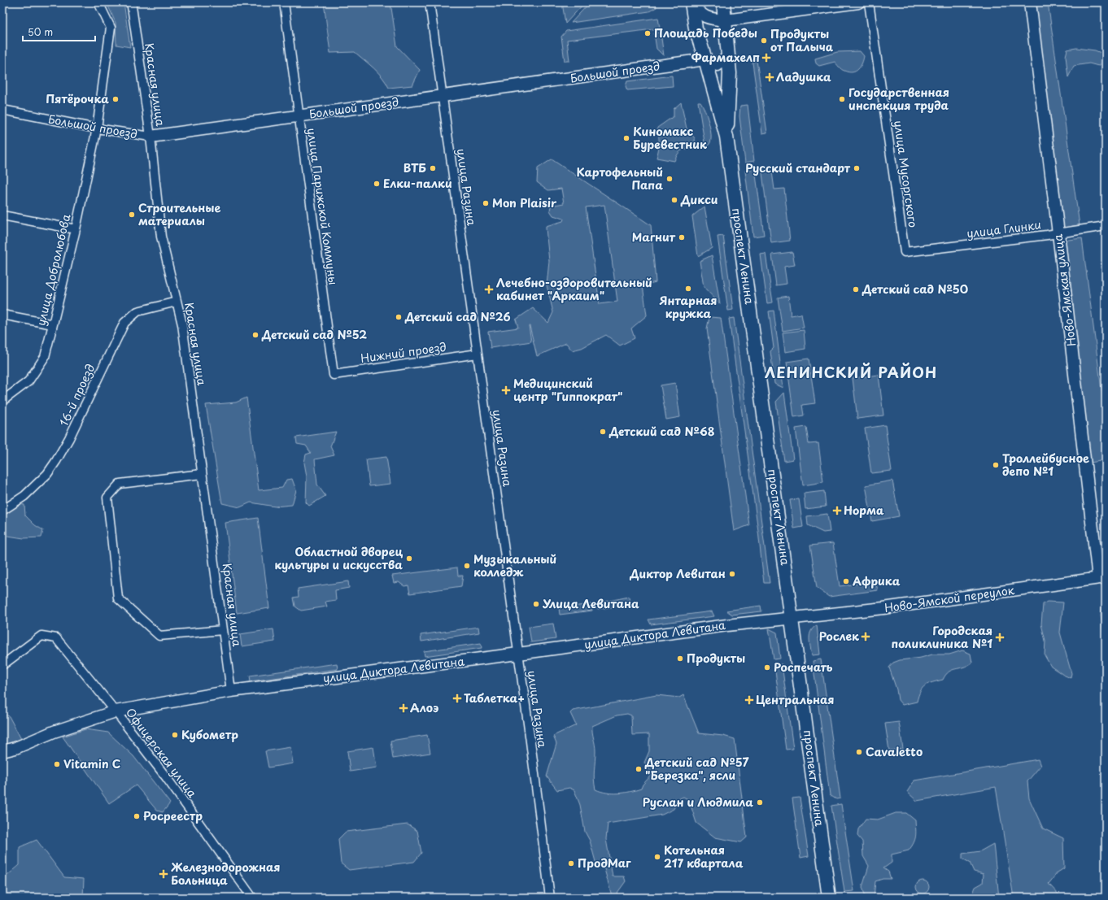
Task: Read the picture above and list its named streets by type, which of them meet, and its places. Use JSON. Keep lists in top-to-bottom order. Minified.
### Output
{"streets":{"main road":["проспект Ленина"],"street":["Большой проезд","Красная улица","улица Мусоргского","улица Разина","улица Парижской Коммуны","улица Глинки","улица Добролюбова","Ново-Ямская улица","Нижний проезд","16-й проезд","Ново-Ямской переулок","улица Диктора Левитана","Офицерская улица"]},"crossings":[["Большой проезд","Красная улица"],["Большой проезд","улица Разина"],["Большой проезд","улица Парижской Коммуны"],["Большой проезд","проспект Ленина"],["Большой проезд","улица Добролюбова"],["Красная улица","16-й проезд"],["Красная улица","улица Диктора Левитана"],["улица Мусоргского","улица Глинки"],["улица Разина","Нижний проезд"],["улица Разина","улица Диктора Левитана"],["улица Парижской Коммуны","Нижний проезд"],["улица Глинки","Ново-Ямская улица"],["проспект Ленина","Ново-Ямской переулок"],["проспект Ленина","улица Диктора Левитана"],["Ново-Ямская улица","Ново-Ямской переулок"],["Ново-Ямской переулок","улица Диктора Левитана"],["улица Диктора Левитана","Офицерская улица"]],"districts":["ЛЕНИНСКИЙ РАЙОН"],"places":{"other":["Площадь Победы","Продукты от Палыча","Пятёрочка","Государственная инспекция труда","Киномакс Буревестник","ВТБ","Русский стандарт","Картофельный Папа","Елки-палки","Дикси","Mon Plaisir","Строительные материалы","Магнит","Янтарная кружка","Детский сад №50","Детский сад №26","Детский сад №52","Детский сад №68","Троллейбусное депо №1","Областной дворец культуры и искусства","Музыкальный колледж","Диктор Левитан","Африка","Улица Левитана","Продукты","Роспечать","Кубометр","Cavaletto","Vitamin C","Детский сад №57 \"Березка\", ясли","Руслан и Людмила","Росреестр","Котельная 217 квартала","ПродМаг"],"health":["Фармахелп","Ладушка","Лечебно-оздоровительный кабинет \"Аркаим\"","Медицинский центр \"Гиппократ\"","Норма","Рослек","Городская поликлиника №1","Таблетка+","Центральная","Алоэ","Железнодорожная Больница"]},"scale_bar":"50 m"}
